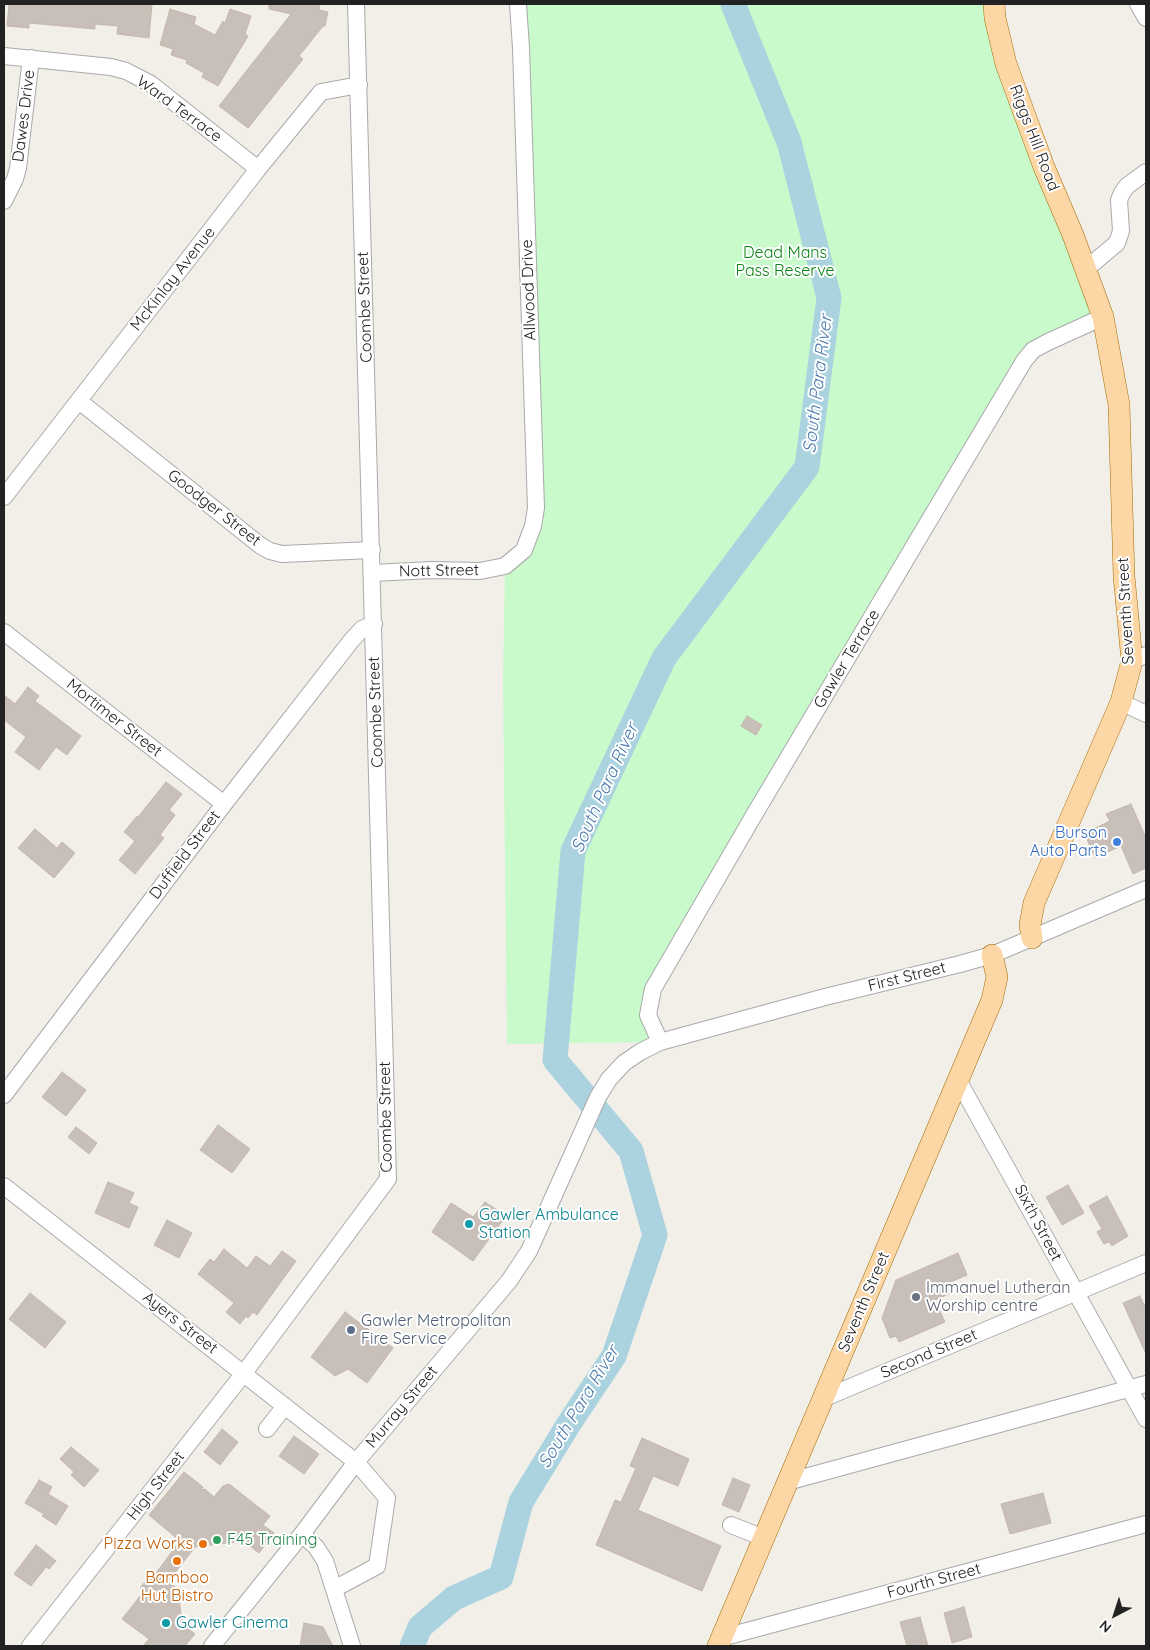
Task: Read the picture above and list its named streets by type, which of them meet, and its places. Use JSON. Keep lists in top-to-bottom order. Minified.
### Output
{"streets":{"main road":["Riggs Hill Road","Seventh Street"],"street":["Ward Terrace","Dawes Drive","McKinlay Avenue","Allwood Drive","Coombe Street","Goodger Street","Nott Street","Gawler Terrace","Mortimer Street","Duffield Street","First Street","Sixth Street","Ayers Street","Second Street","Murray Street","High Street","Fourth Street"]},"crossings":[["Ward Terrace","Dawes Drive"],["Ward Terrace","McKinlay Avenue"],["Riggs Hill Road","Seventh Street"],["McKinlay Avenue","Coombe Street"],["McKinlay Avenue","Goodger Street"],["Allwood Drive","Nott Street"],["Coombe Street","Goodger Street"],["Coombe Street","Nott Street"],["Coombe Street","Duffield Street"],["Coombe Street","Ayers Street"],["Coombe Street","High Street"],["Seventh Street","Gawler Terrace"],["Seventh Street","First Street"],["Seventh Street","Sixth Street"],["Seventh Street","Second Street"],["Seventh Street","Fourth Street"],["Gawler Terrace","First Street"],["Gawler Terrace","Murray Street"],["Mortimer Street","Duffield Street"],["First Street","Murray Street"],["Sixth Street","Second Street"],["Ayers Street","Murray Street"],["Ayers Street","High Street"]],"water":["South Para River"],"parks":["Dead Mans Pass Reserve"],"places":["Burson Auto Parts","Gawler Ambulance Station","Immanuel Lutheran Worship centre","Gawler Metropolitan Fire Service","F45 Training","Pizza Works","Bamboo Hut Bistro","Gawler Cinema"],"north":"bottom left"}
